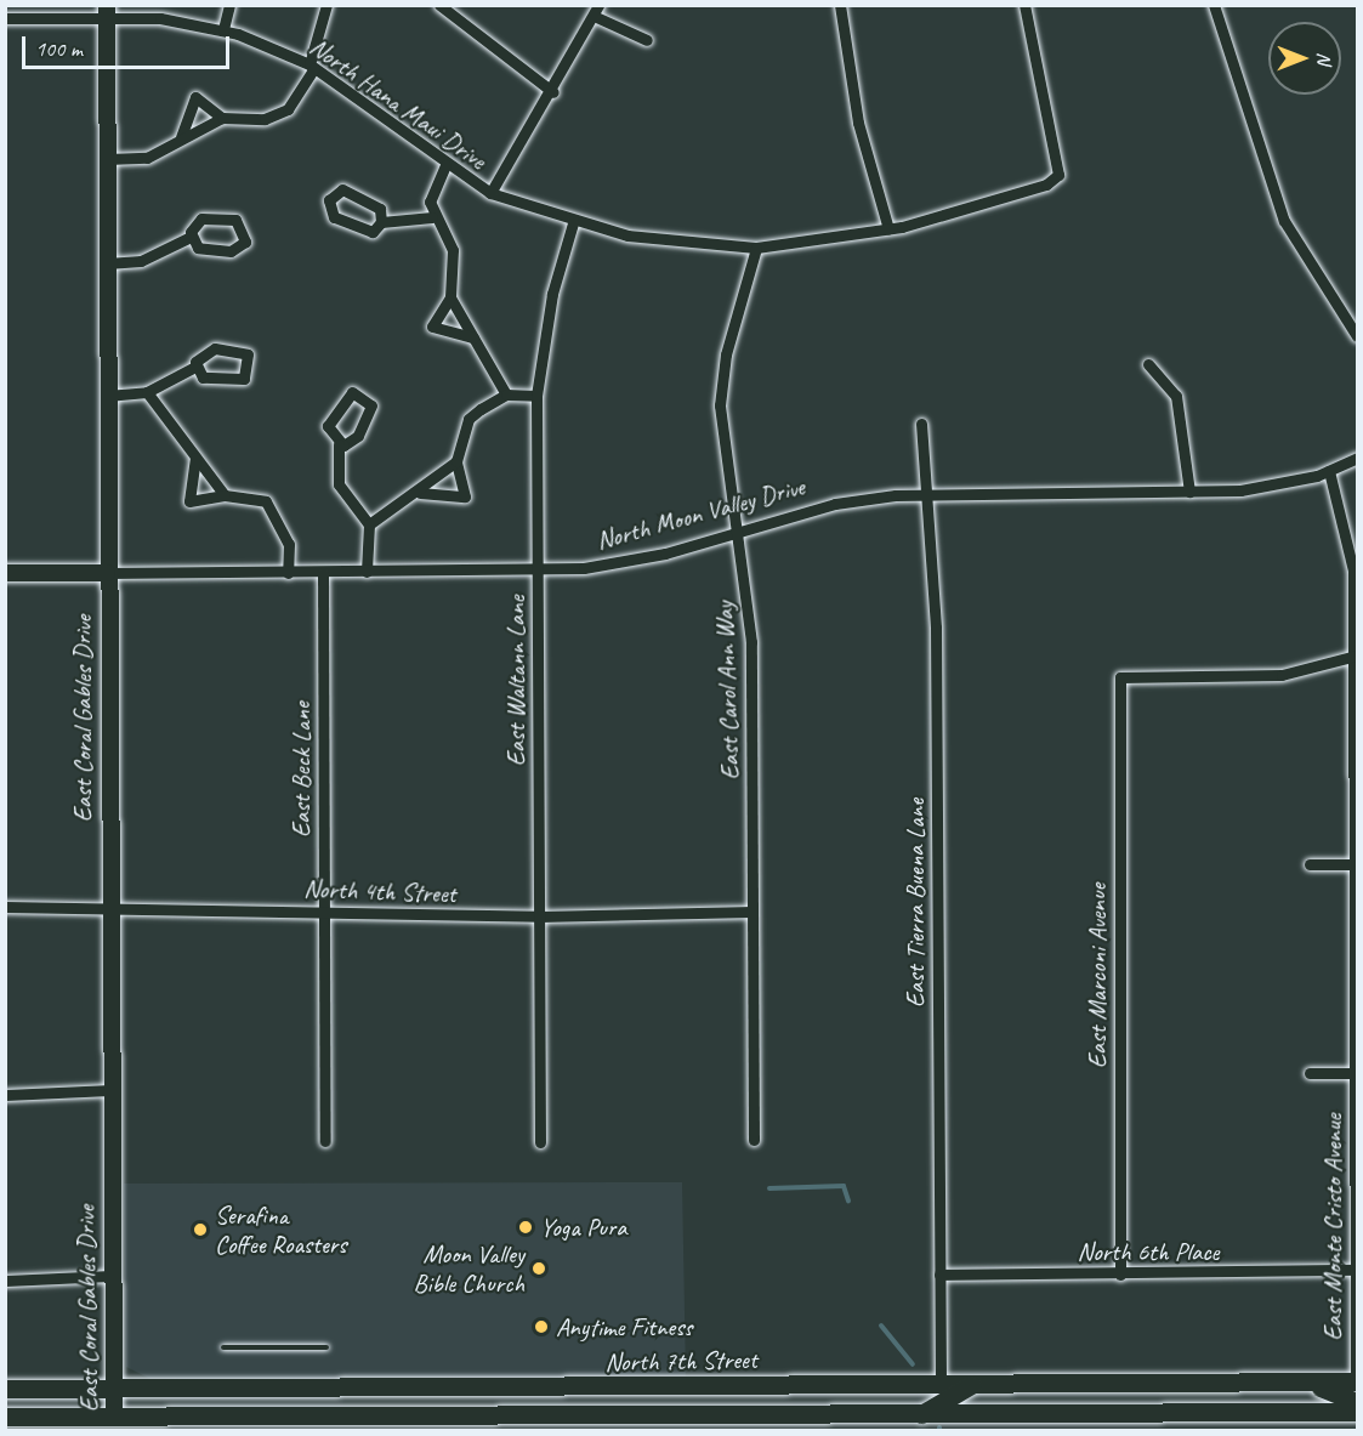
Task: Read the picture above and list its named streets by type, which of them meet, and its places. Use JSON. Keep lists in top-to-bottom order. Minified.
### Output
{"streets":{"main road":["North 7th Street"],"street":["North Hana Maui Drive","North Moon Valley Drive","East Waltann Lane","East Carol Ann Way","East Coral Gables Drive","East Beck Lane","North 4th Street","East Tierra Buena Lane","East Marconi Avenue","East Monte Cristo Avenue","North 6th Place"]},"crossings":[["North Hana Maui Drive","East Waltann Lane"],["North Hana Maui Drive","East Carol Ann Way"],["North Hana Maui Drive","East Coral Gables Drive"],["North Moon Valley Drive","East Waltann Lane"],["North Moon Valley Drive","East Carol Ann Way"],["North Moon Valley Drive","East Coral Gables Drive"],["North Moon Valley Drive","East Beck Lane"],["North Moon Valley Drive","East Tierra Buena Lane"],["North Moon Valley Drive","East Monte Cristo Avenue"],["East Waltann Lane","North 4th Street"],["East Carol Ann Way","North 4th Street"],["East Coral Gables Drive","North 4th Street"],["East Coral Gables Drive","North 7th Street"],["East Beck Lane","North 4th Street"],["East Tierra Buena Lane","North 6th Place"],["East Tierra Buena Lane","North 7th Street"],["East Marconi Avenue","East Monte Cristo Avenue"],["East Marconi Avenue","North 6th Place"],["East Monte Cristo Avenue","North 6th Place"],["East Monte Cristo Avenue","North 7th Street"]],"places":["Yoga Pura","Serafina Coffee Roasters","Moon Valley Bible Church","Anytime Fitness"],"scale_bar":"100 m","north":"right"}
